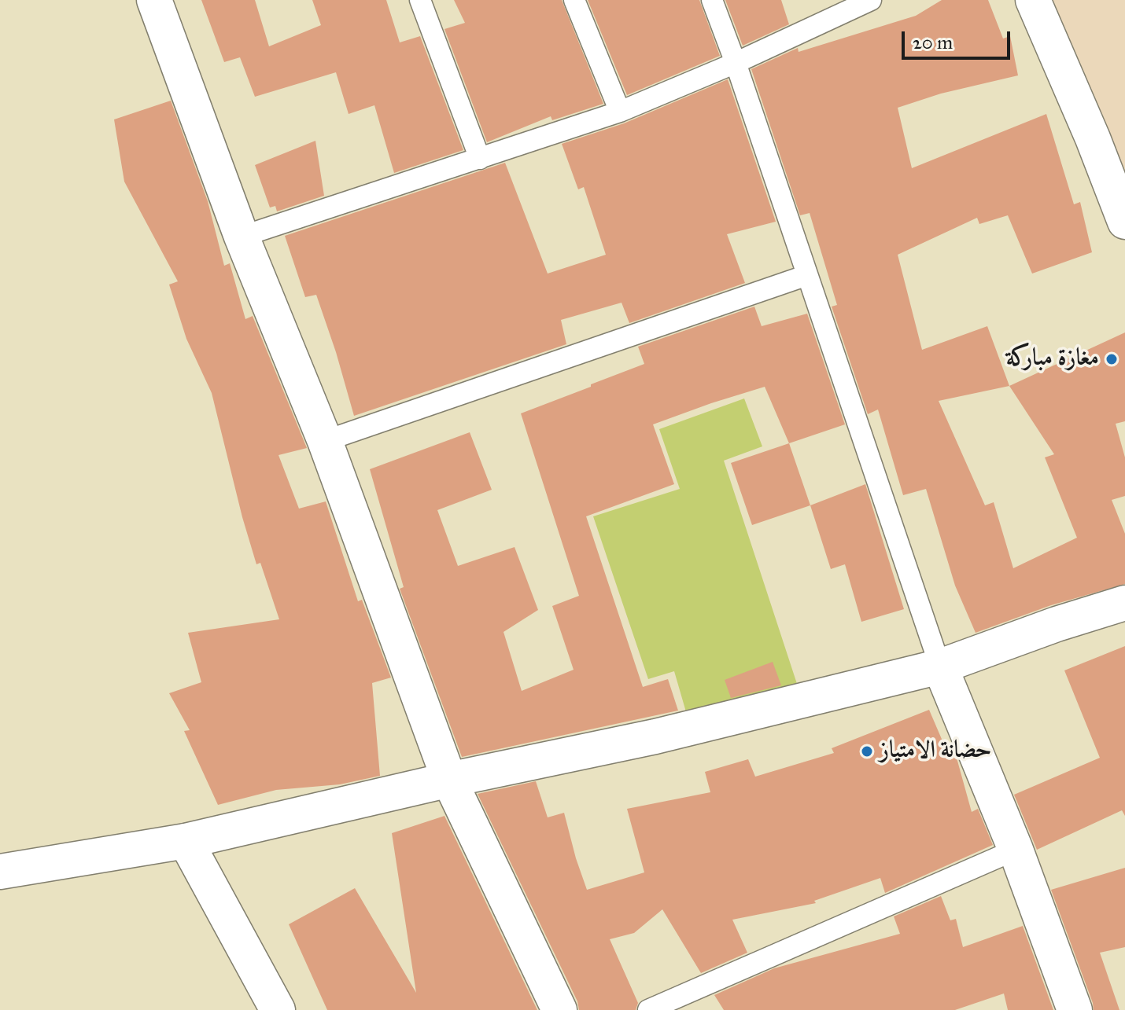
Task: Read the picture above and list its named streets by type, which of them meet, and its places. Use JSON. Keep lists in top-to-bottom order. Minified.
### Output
{"places":["مغازة مباركة","حضانة الامتياز"],"scale_bar":"20 m"}
